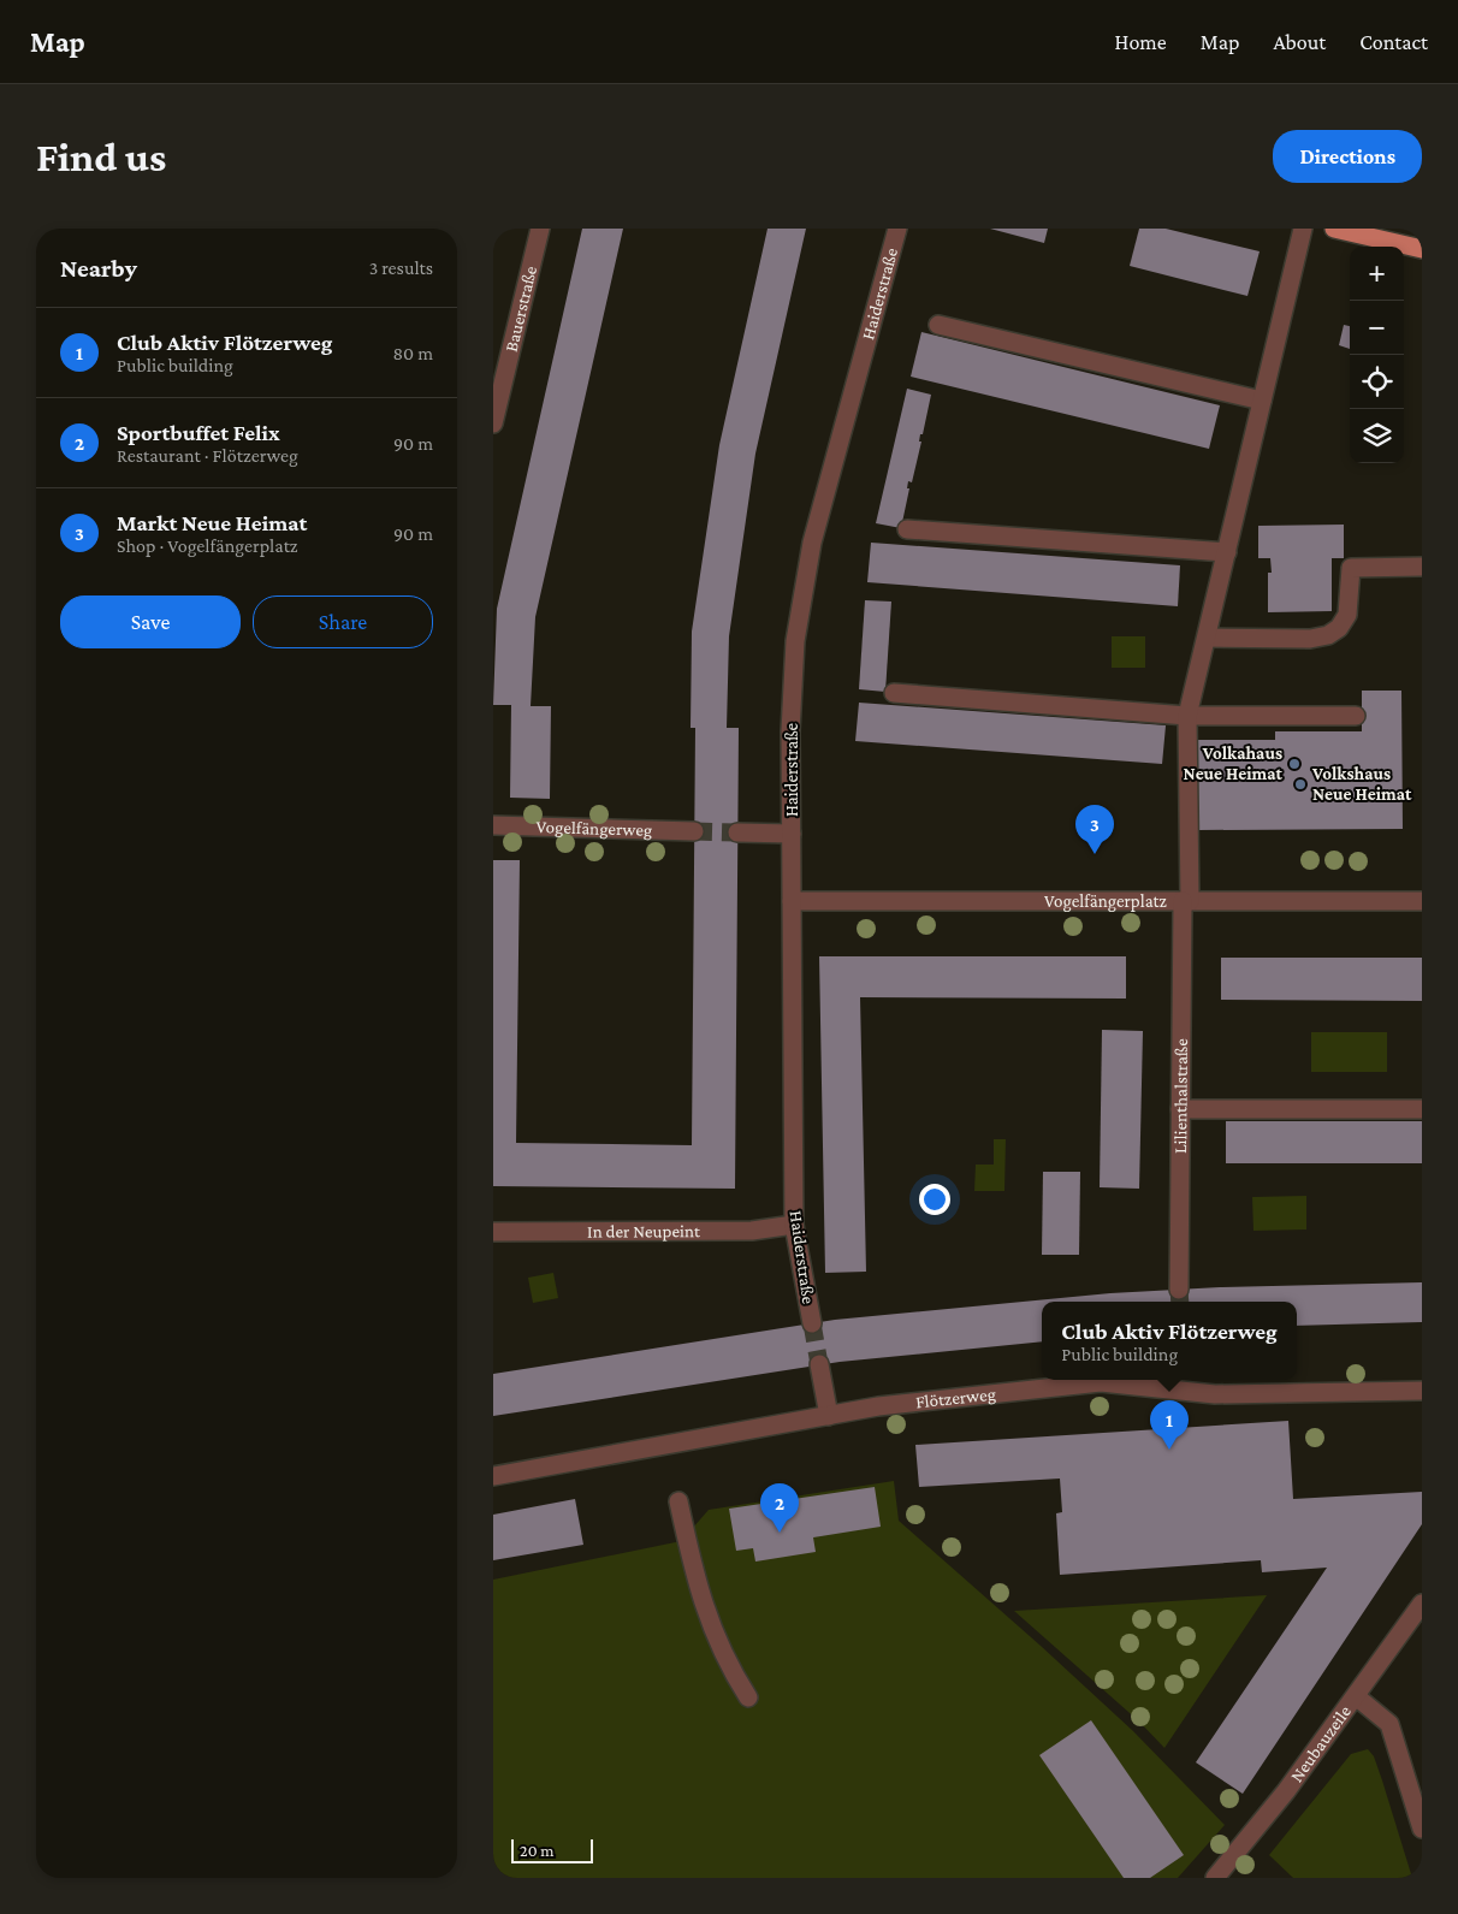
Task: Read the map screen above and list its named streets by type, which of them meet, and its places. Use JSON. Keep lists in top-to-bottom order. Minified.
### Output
{"streets":{"street":["Haiderstraße","Bauerstraße","Vogelfängerweg","Vogelfängerplatz","Lilienthalstraße","In der Neupeint","Flötzerweg","Neubauzeile"]},"crossings":[["Haiderstraße","Vogelfängerplatz"],["Haiderstraße","In der Neupeint"],["Vogelfängerplatz","Lilienthalstraße"]],"places":["Volkahaus Neue Heimat","Volkshaus Neue Heimat"],"scale_bar":"20 m","page":{"header":"Map","nav":["Home","Map","About","Contact"],"buttons":["Directions",["Save","Share"]],"title":"Find us","heading":["Nearby","3 results"],"map_buttons":["+","−"],"list":[{"mark":"1","name":"Club Aktiv Flötzerweg","note":"Public building","value":"80 m"},{"mark":"2","name":"Sportbuffet Felix","note":"Restaurant · Flötzerweg","value":"90 m"},{"mark":"3","name":"Markt Neue Heimat","note":"Shop · Vogelfängerplatz","value":"90 m"}],"pins":["3","1","2"],"popup":["Club Aktiv Flötzerweg","Public building"],"scale":"20 m"}}
